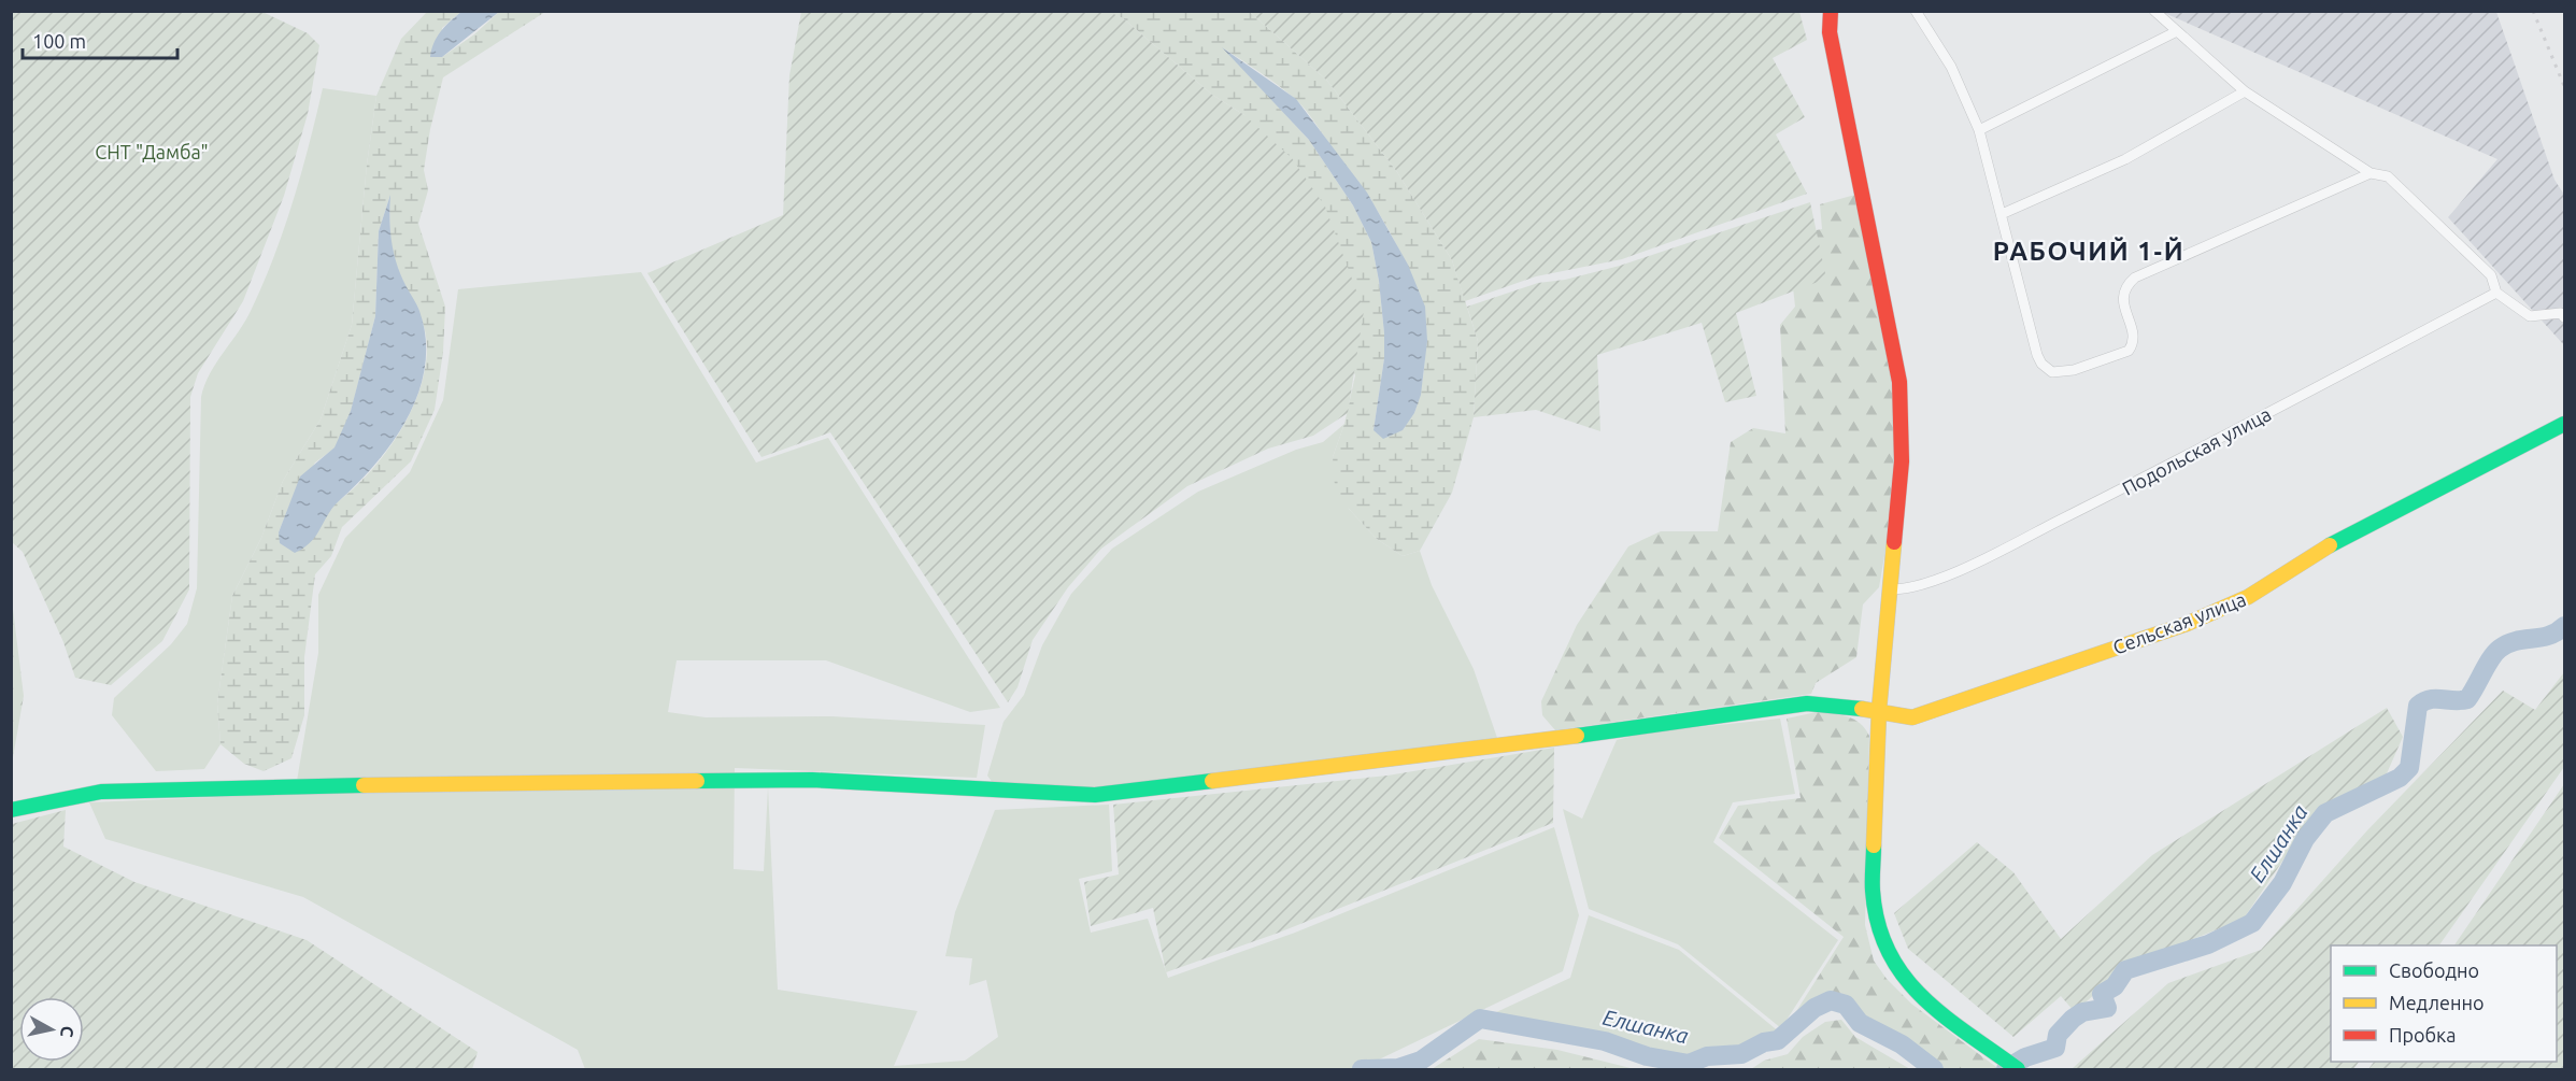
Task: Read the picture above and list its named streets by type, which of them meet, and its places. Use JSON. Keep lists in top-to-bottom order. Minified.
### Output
{"streets":{"street":["Подольская улица","Сельская улица"]},"districts":["РАБОЧИЙ 1‑Й"],"water":["Елшанка"],"parks":["СНТ \"Дамба\""],"legend":["Свободно","Медленно","Пробка"],"scale_bar":"100 m","north":"right"}
